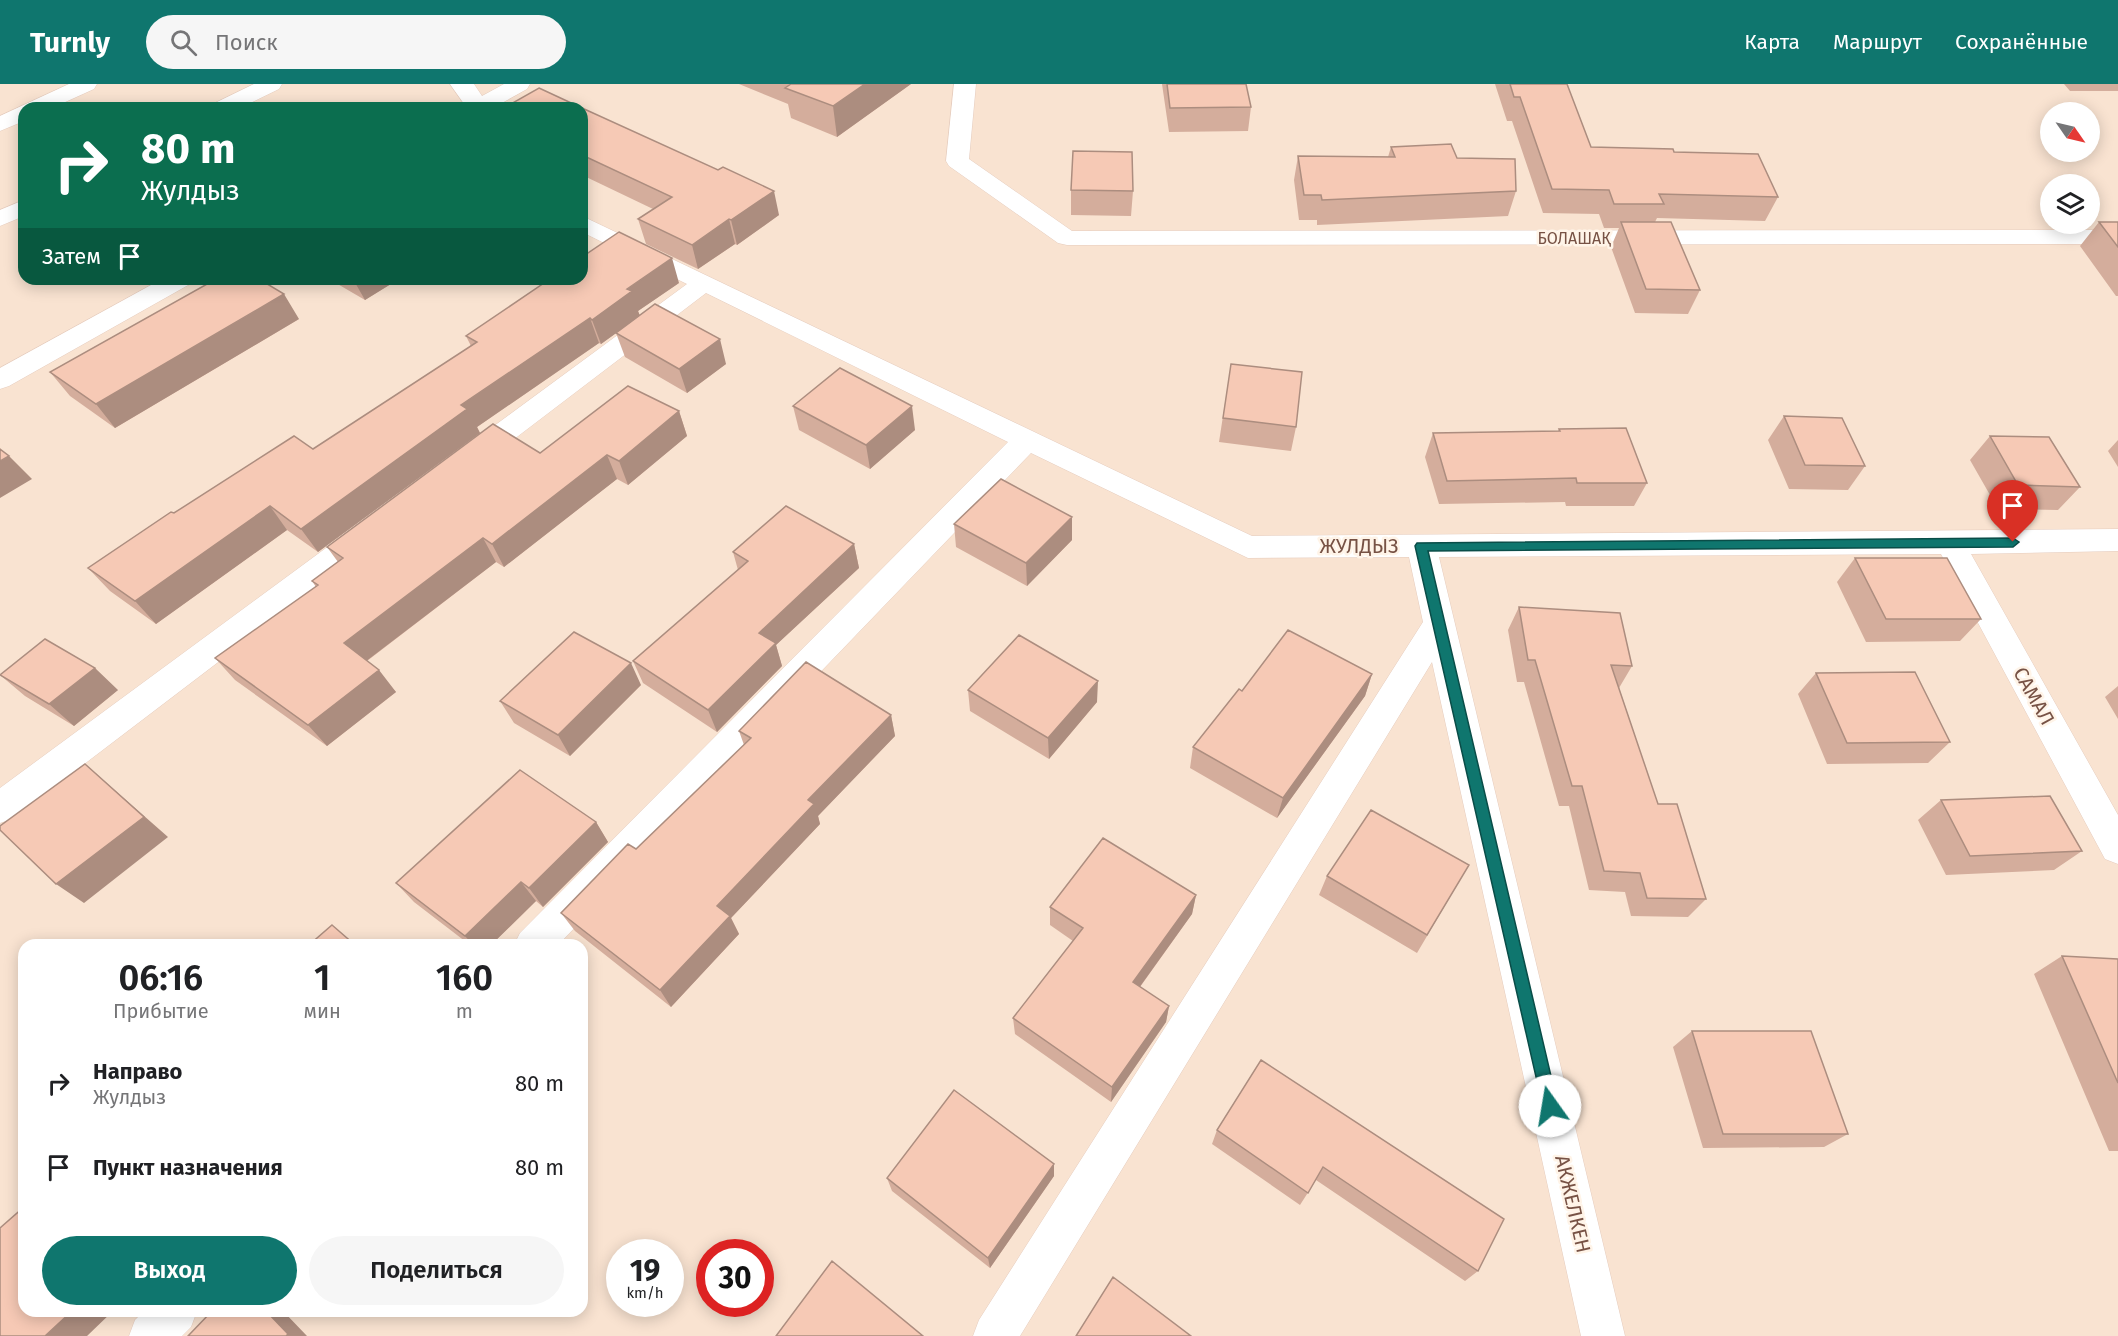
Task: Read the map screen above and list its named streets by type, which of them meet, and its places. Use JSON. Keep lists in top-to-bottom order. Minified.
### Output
{"streets":{"street":["БОЛАШАҚ","ЖУЛДЫЗ","САМАЛ","АКЖЕЛКЕН"]},"crossings":[["ЖУЛДЫЗ","САМАЛ"],["ЖУЛДЫЗ","АКЖЕЛКЕН"]],"north":"bottom right","page":{"header":"Turnly","search":"Поиск","nav":["Карта","Маршрут","Сохранённые"],"turn":["80 m","Жулдыз"],"then":"Затем","eta":["06:16","Прибытие","1","мин","160","m"],"list":[{"name":"Направо","note":"Жулдыз","value":"80 m"},{"name":"Пункт назначения","value":"80 m"}],"buttons":["Выход","Поделиться"],"speed":"19 km/h","limit":"30"}}
